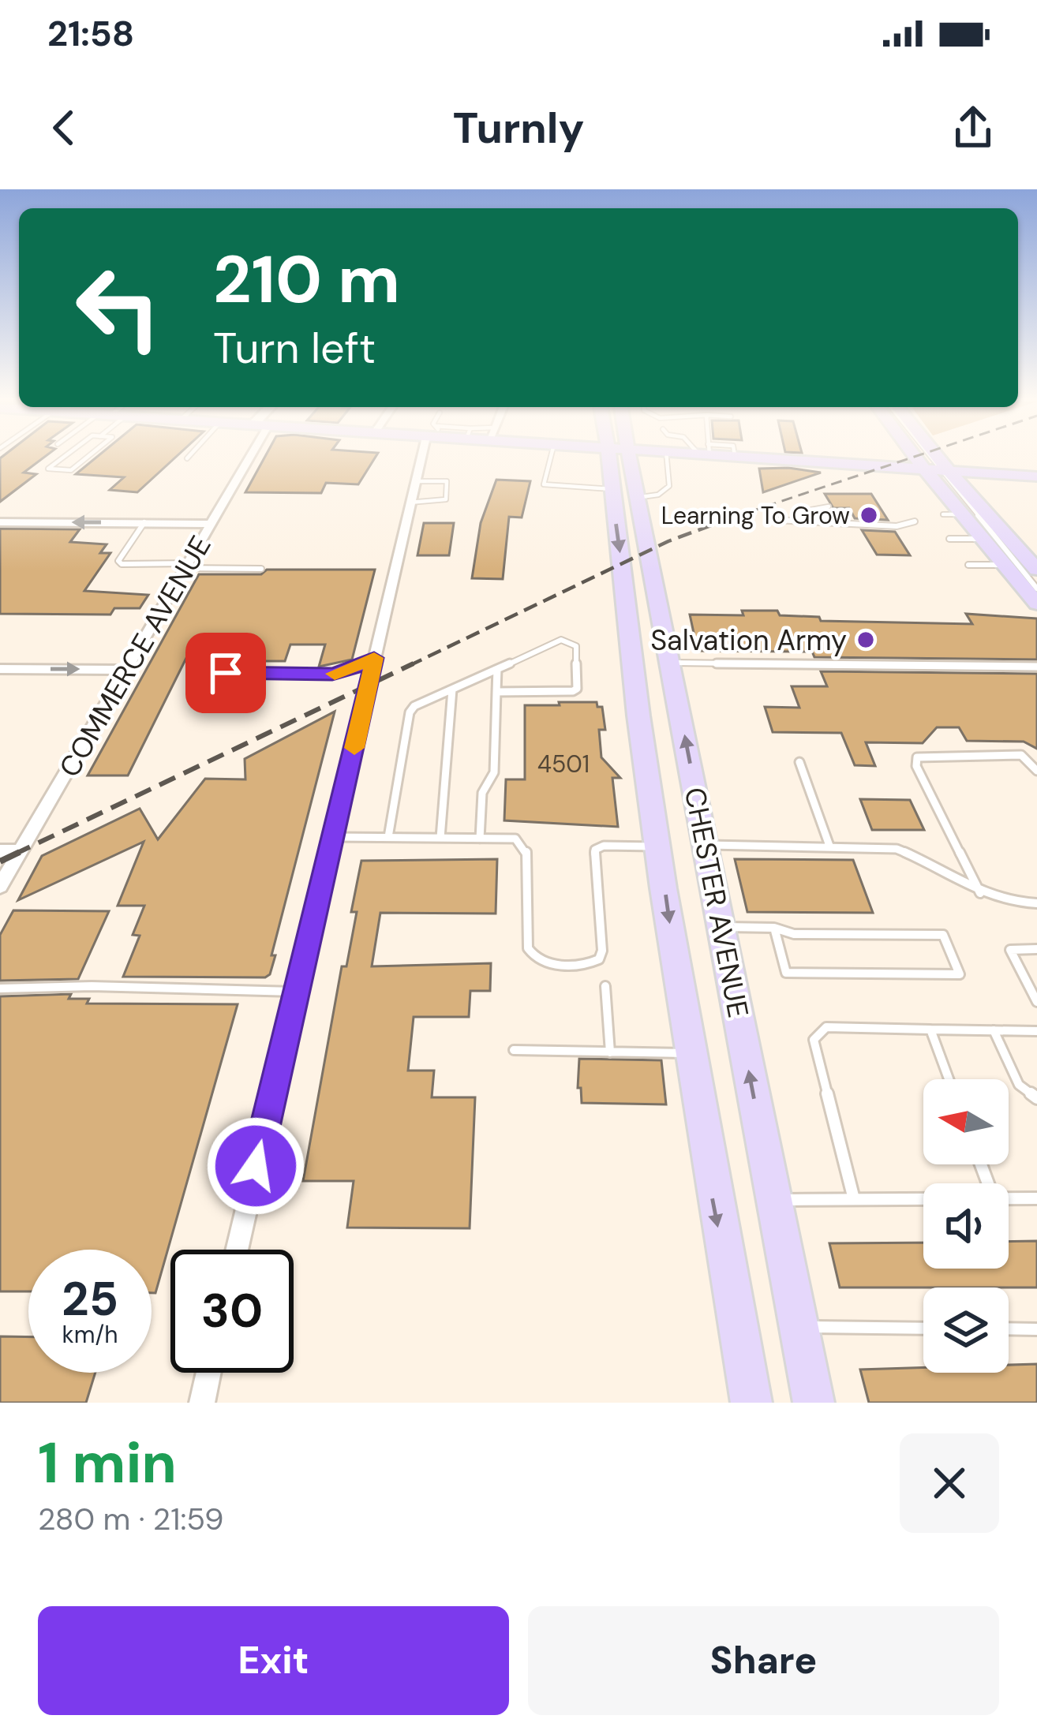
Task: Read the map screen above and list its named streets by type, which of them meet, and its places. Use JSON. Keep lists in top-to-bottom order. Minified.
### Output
{"streets":{"main road":["CHESTER AVENUE"],"street":["COMMERCE AVENUE"]},"places":["Learning To Grow","Salvation Army"],"house_numbers":["4501"],"north":"left","page":{"status":"21:58","header":"Turnly","turn":["210 m","Turn left"],"speed":"25 km/h","limit":"30","heading":["1 min","280 m · 21:59"],"buttons":["Exit","Share"]}}
